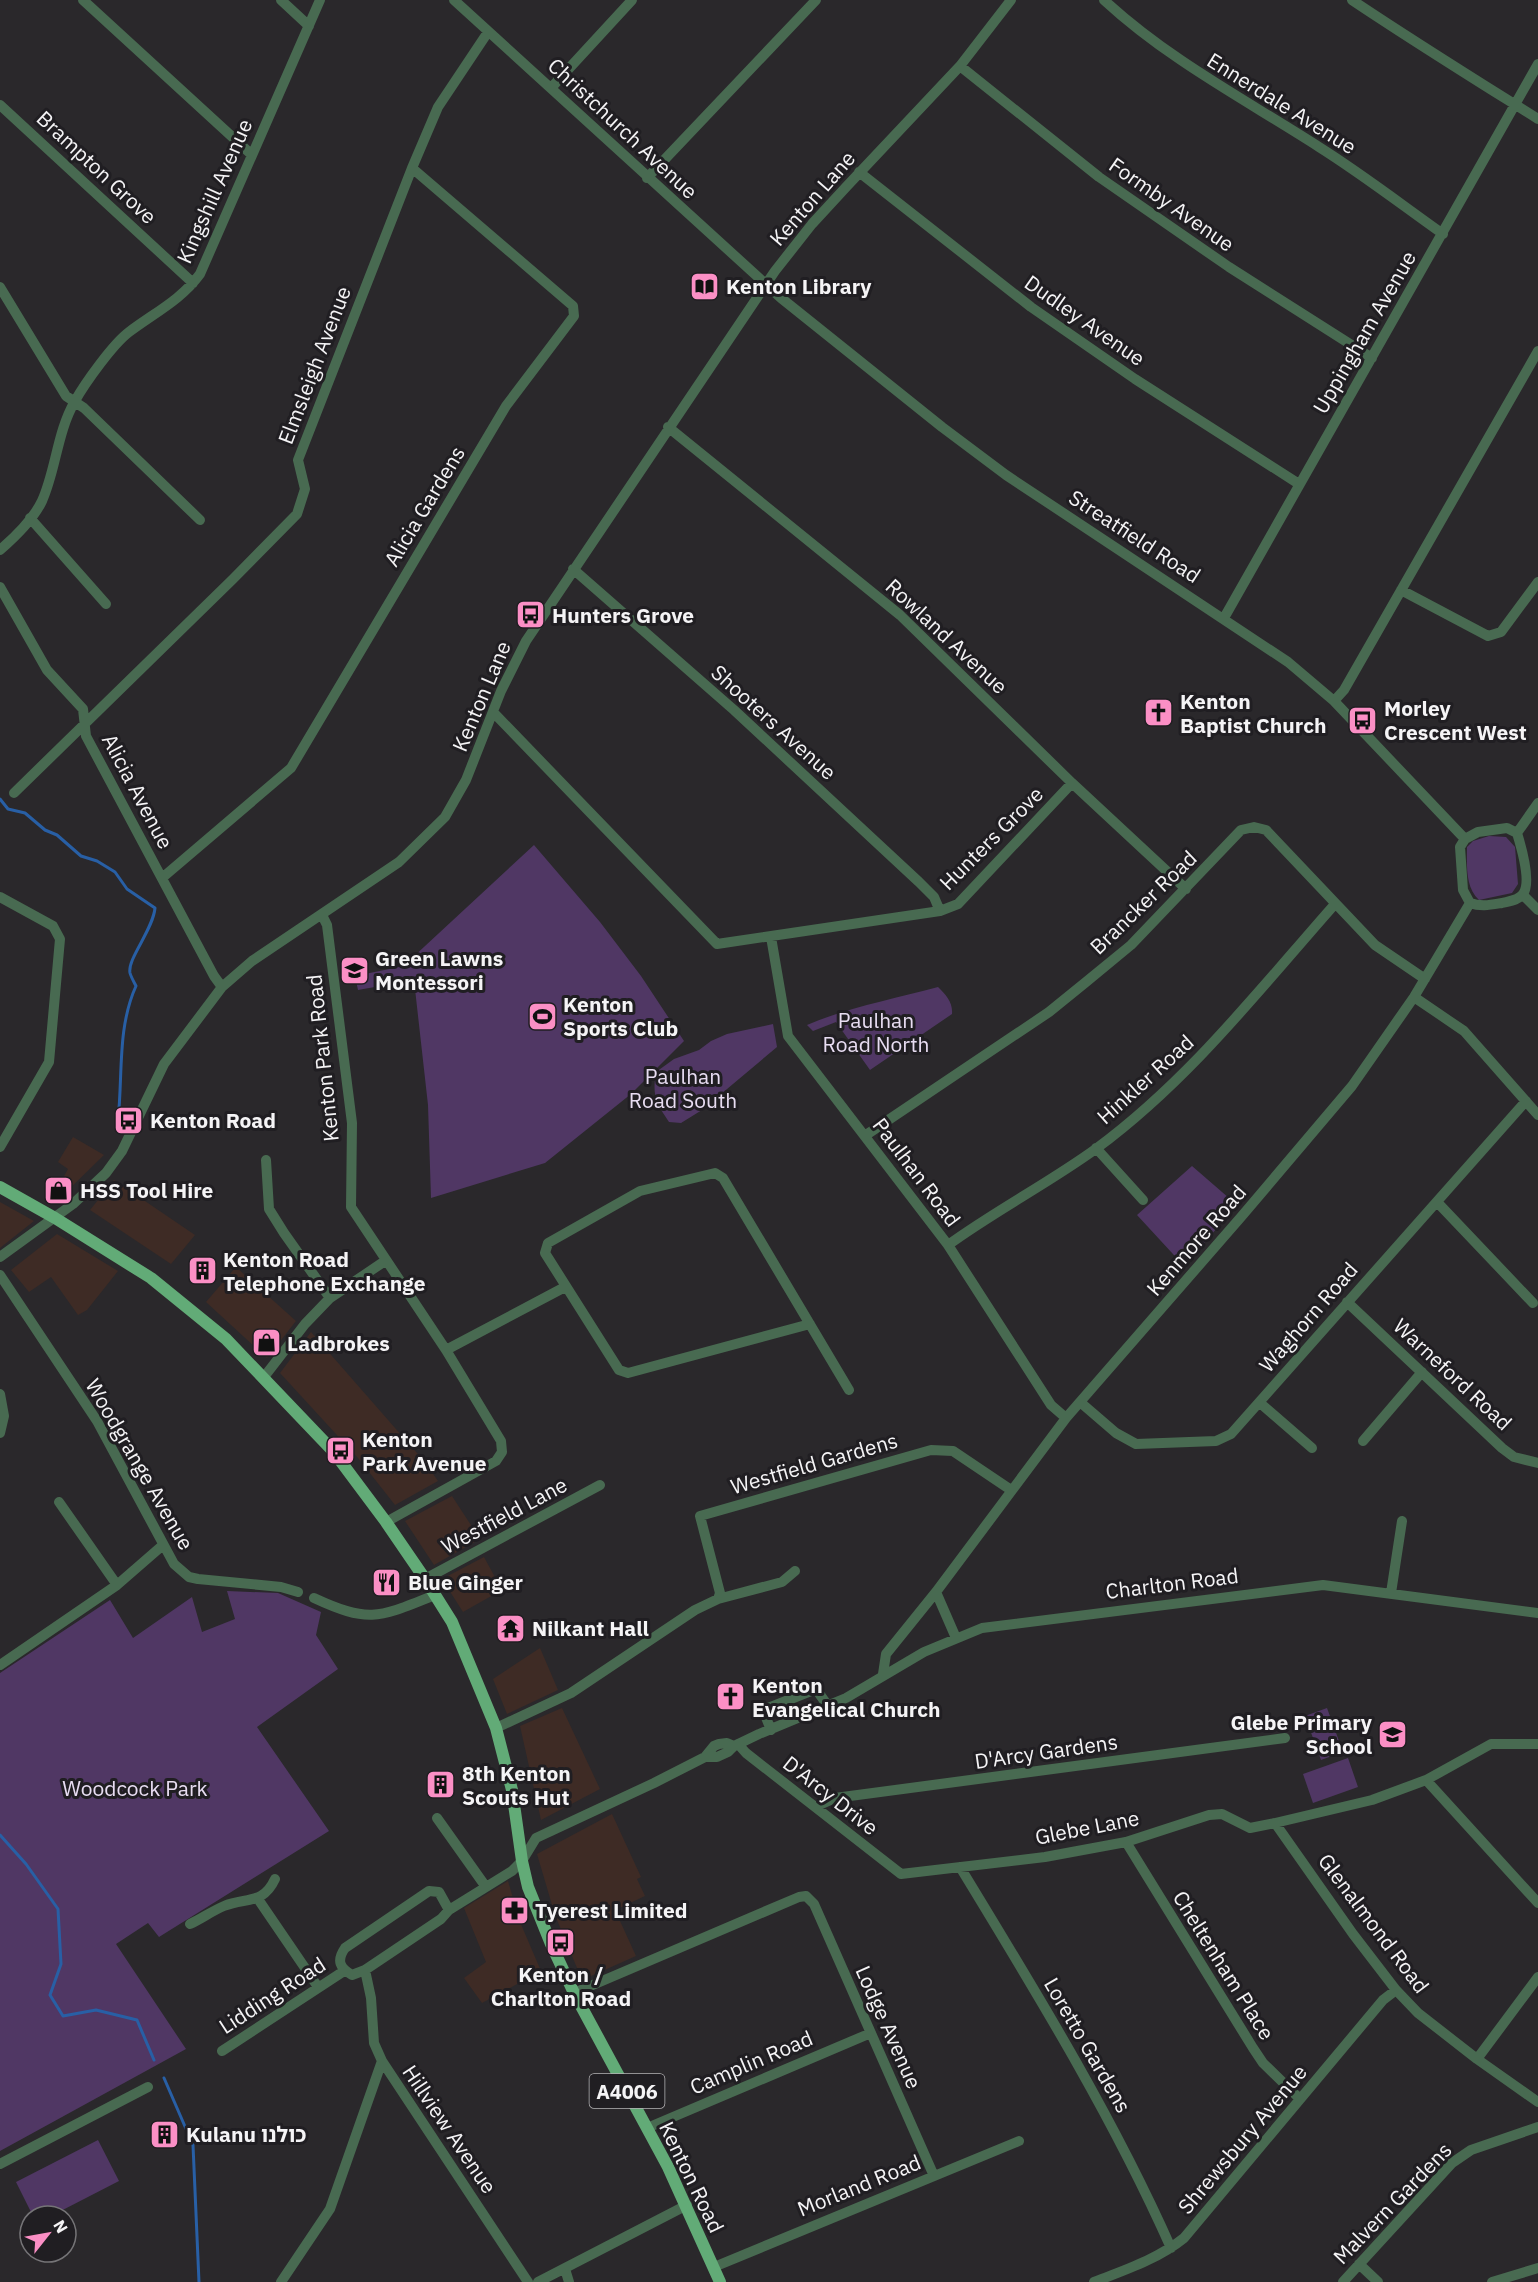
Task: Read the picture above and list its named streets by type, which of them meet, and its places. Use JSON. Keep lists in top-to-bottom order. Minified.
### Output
{"streets":{"main road":["A4006","Kenton Road"],"street":["Ennerdale Avenue","Christchurch Avenue","Brampton Grove","Kingshill Avenue","Kenton Lane","Formby Avenue","Dudley Avenue","Uppingham Avenue","Elmsleigh Avenue","Alicia Gardens","Streatfield Road","Rowland Avenue","Shooters Avenue","Alicia Avenue","Hunters Grove","Brancker Road","Kenton Park Road","Hinkler Road","Paulhan Road","Kenmore Road","Waghorn Road","Warneford Road","Westfield Gardens","Woodgrange Avenue","Westfield Lane","Charlton Road","D'Arcy Gardens","D'Arcy Drive","Glebe Lane","Glenalmond Road","Cheltenham Place","Lidding Road","Lodge Avenue","Loretto Gardens","Camplin Road","Hillview Avenue","Shrewsbury Avenue","Morland Road","Malvern Gardens"]},"crossings":[["Ennerdale Avenue","Uppingham Avenue"],["Christchurch Avenue","Kenton Lane"],["Christchurch Avenue","Elmsleigh Avenue"],["Christchurch Avenue","Streatfield Road"],["Brampton Grove","Kingshill Avenue"],["Kenton Lane","Formby Avenue"],["Kenton Lane","Dudley Avenue"],["Kenton Lane","Streatfield Road"],["Kenton Lane","Rowland Avenue"],["Kenton Lane","Shooters Avenue"],["Kenton Lane","Alicia Avenue"],["Kenton Lane","Hunters Grove"],["Kenton Lane","Kenton Park Road"],["Kenton Lane","A4006"],["Formby Avenue","Uppingham Avenue"],["Dudley Avenue","Uppingham Avenue"],["Uppingham Avenue","Streatfield Road"],["Elmsleigh Avenue","Alicia Gardens"],["Elmsleigh Avenue","Alicia Avenue"],["Alicia Gardens","Alicia Avenue"],["Streatfield Road","Kenmore Road"],["Rowland Avenue","Hunters Grove"],["Rowland Avenue","Brancker Road"],["Shooters Avenue","Hunters Grove"],["Hunters Grove","Paulhan Road"],["Brancker Road","Hinkler Road"],["Brancker Road","Paulhan Road"],["Brancker Road","Kenmore Road"],["Hinkler Road","Paulhan Road"],["Paulhan Road","Kenmore Road"],["Kenmore Road","Waghorn Road"],["Kenmore Road","Westfield Gardens"],["Kenmore Road","Charlton Road"],["Waghorn Road","Warneford Road"],["Westfield Lane","A4006"],["Charlton Road","D'Arcy Drive"],["Charlton Road","Lidding Road"],["Charlton Road","A4006"],["Charlton Road","Kenton Road"],["D'Arcy Gardens","D'Arcy Drive"],["D'Arcy Drive","Glebe Lane"],["Glebe Lane","Glenalmond Road"],["Glebe Lane","Cheltenham Place"],["Glebe Lane","Loretto Gardens"],["Glenalmond Road","Shrewsbury Avenue"],["Cheltenham Place","Shrewsbury Avenue"],["Lidding Road","Hillview Avenue"],["Lodge Avenue","Camplin Road"],["Lodge Avenue","Kenton Road"],["Lodge Avenue","Morland Road"],["Loretto Gardens","Shrewsbury Avenue"],["Camplin Road","Kenton Road"],["A4006","Kenton Road"],["Kenton Road","Morland Road"]],"parks":["Paulhan Road North","Paulhan Road South","Woodcock Park"],"places":{"library":["Kenton Library"],"bus stop":["Hunters Grove","Morley Crescent West","Kenton Road","Kenton Park Avenue","Kenton / Charlton Road"],"church":["Kenton Baptist Church","Kenton Evangelical Church"],"school or university":["Green Lawns Montessori","Glebe Primary School"],"sports":["Kenton Sports Club"],"shop":["HSS Tool Hire","Ladbrokes"],"building":["Kenton Road Telephone Exchange","8th Kenton Scouts Hut","Kulanu כולנו"],"restaurant":["Blue Ginger"],"temple":["Nilkant Hall"],"pharmacy":["Tyerest Limited"]},"north":"top right"}
